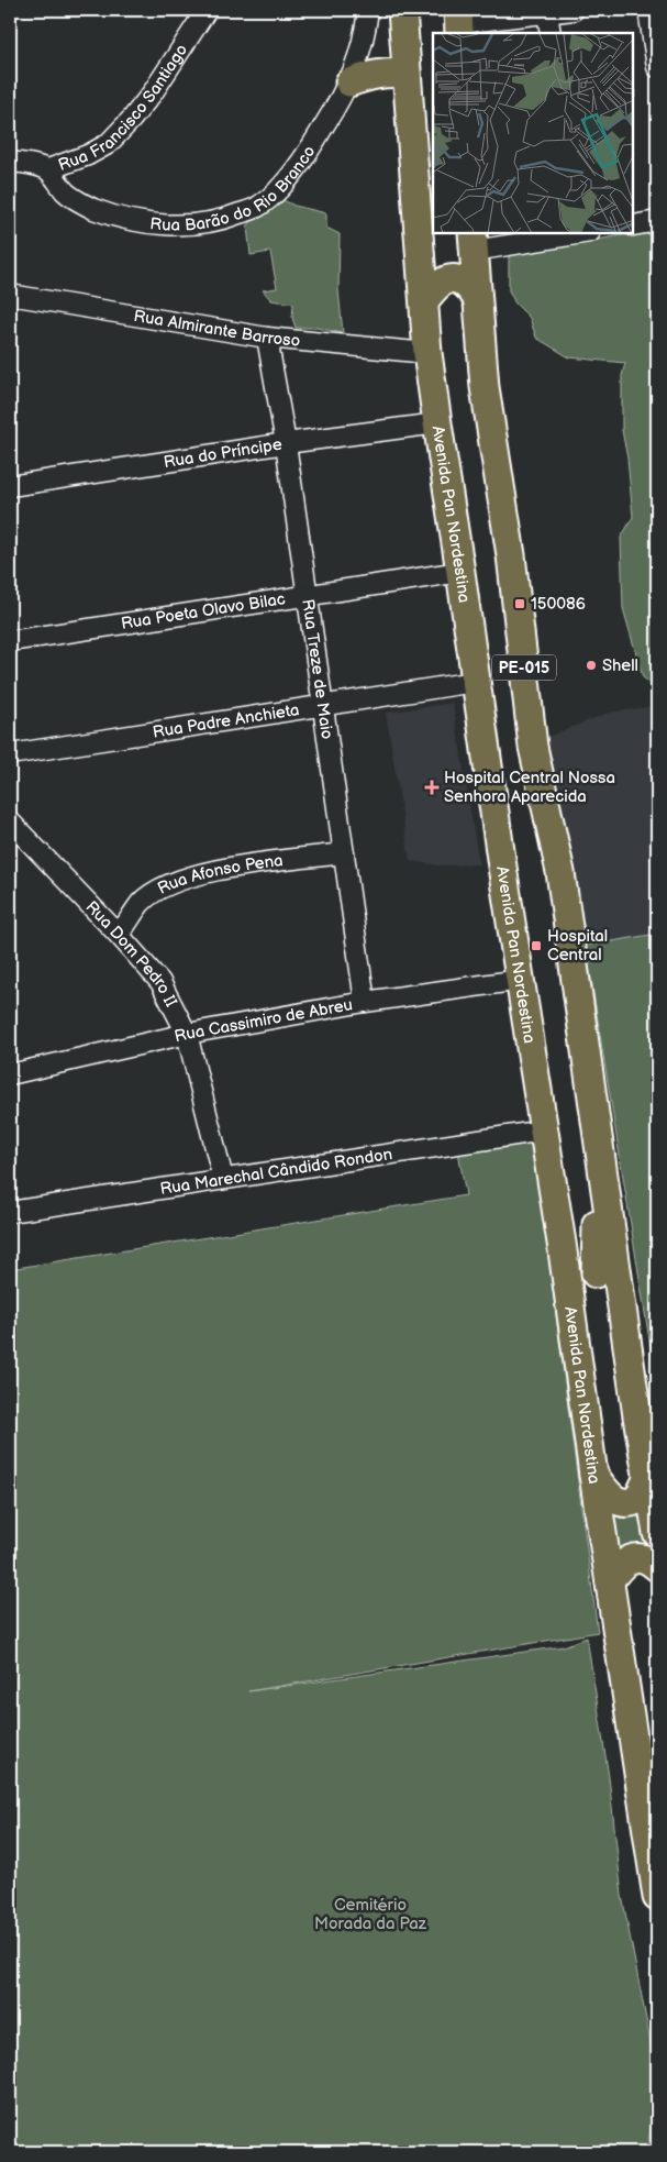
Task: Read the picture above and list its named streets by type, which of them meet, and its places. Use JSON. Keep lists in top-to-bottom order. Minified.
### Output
{"streets":{"highway":["Avenida Pan Nordestina","PE-015"],"street":["Rua Francisco Santiago","Rua Barão do Rio Branco","Rua Almirante Barroso","Rua do Príncipe","Rua Poeta Olavo Bilac","Rua Treze de Maio","Rua Padre Anchieta","Rua Afonso Pena","Rua Dom Pedro II","Rua Cassimiro de Abreu","Rua Marechal Cândido Rondon"]},"crossings":[["Rua Francisco Santiago","Rua Barão do Rio Branco"],["Rua Almirante Barroso","Avenida Pan Nordestina"],["Rua Almirante Barroso","Rua Treze de Maio"],["Rua do Príncipe","Avenida Pan Nordestina"],["Rua do Príncipe","Rua Treze de Maio"],["Avenida Pan Nordestina","Rua Poeta Olavo Bilac"],["Avenida Pan Nordestina","Rua Padre Anchieta"],["Avenida Pan Nordestina","Rua Cassimiro de Abreu"],["Avenida Pan Nordestina","Rua Marechal Cândido Rondon"],["Rua Poeta Olavo Bilac","Rua Treze de Maio"],["Rua Treze de Maio","Rua Padre Anchieta"],["Rua Treze de Maio","Rua Afonso Pena"],["Rua Treze de Maio","Rua Cassimiro de Abreu"],["Rua Afonso Pena","Rua Dom Pedro II"],["Rua Dom Pedro II","Rua Cassimiro de Abreu"],["Rua Dom Pedro II","Rua Marechal Cândido Rondon"]],"parks":["Cemitério Morada da Paz"],"places":{"transit":["150086","Hospital Central"],"other":["Shell"],"health":["Hospital Central Nossa Senhora Aparecida"]}}
